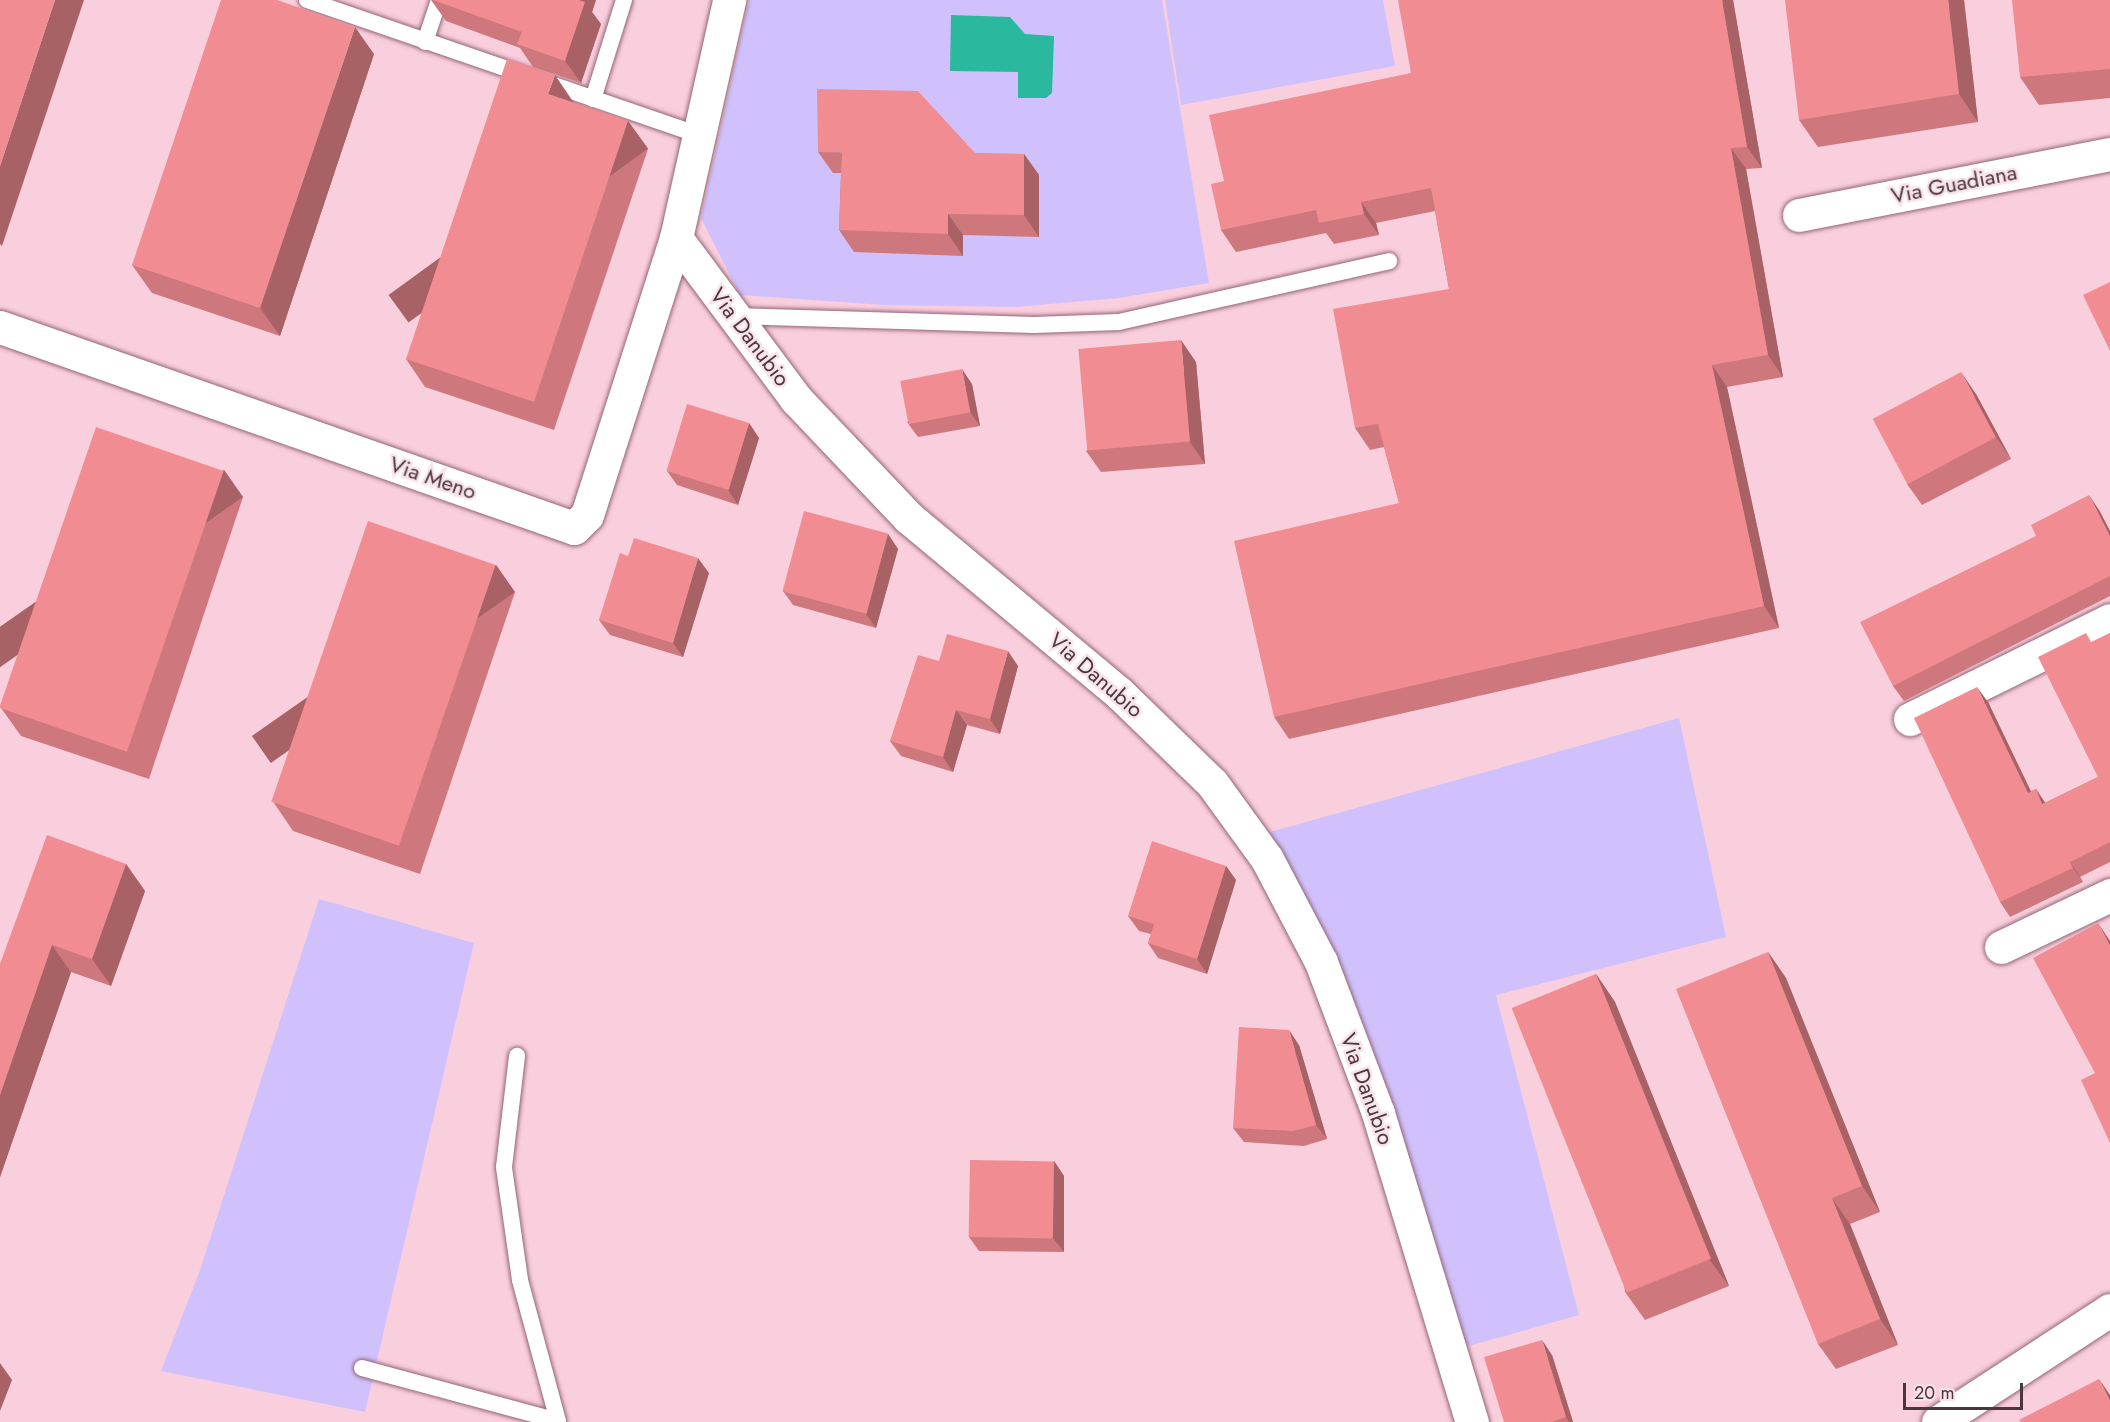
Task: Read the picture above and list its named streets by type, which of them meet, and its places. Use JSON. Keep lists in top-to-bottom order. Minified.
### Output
{"streets":{"street":["Via Guadiana","Via Danubio","Via Meno"]},"crossings":[["Via Danubio","Via Meno"]],"scale_bar":"20 m"}
